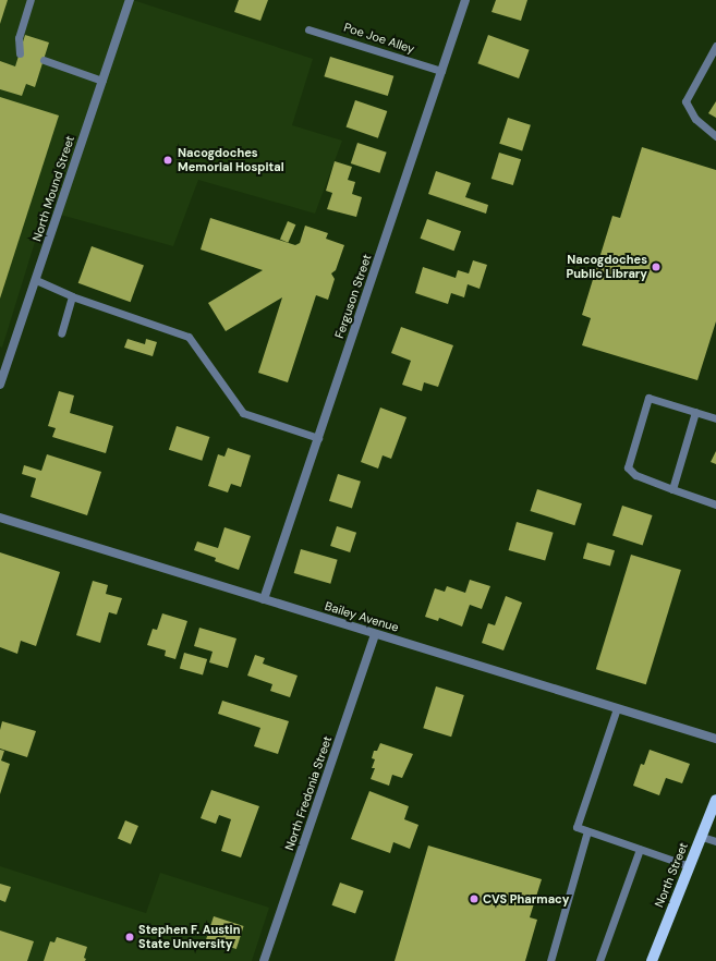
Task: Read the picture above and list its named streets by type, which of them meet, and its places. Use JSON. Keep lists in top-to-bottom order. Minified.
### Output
{"streets":{"main road":["North Street"],"street":["North Mound Street","Ferguson Street","Bailey Avenue","North Fredonia Street"],"lane":["Poe Joe Alley"]},"crossings":[["Poe Joe Alley","Ferguson Street"],["Ferguson Street","Bailey Avenue"],["Bailey Avenue","North Fredonia Street"]],"places":["Nacogdoches Memorial Hospital","Nacogdoches Public Library","CVS Pharmacy","Stephen F. Austin State University"]}
